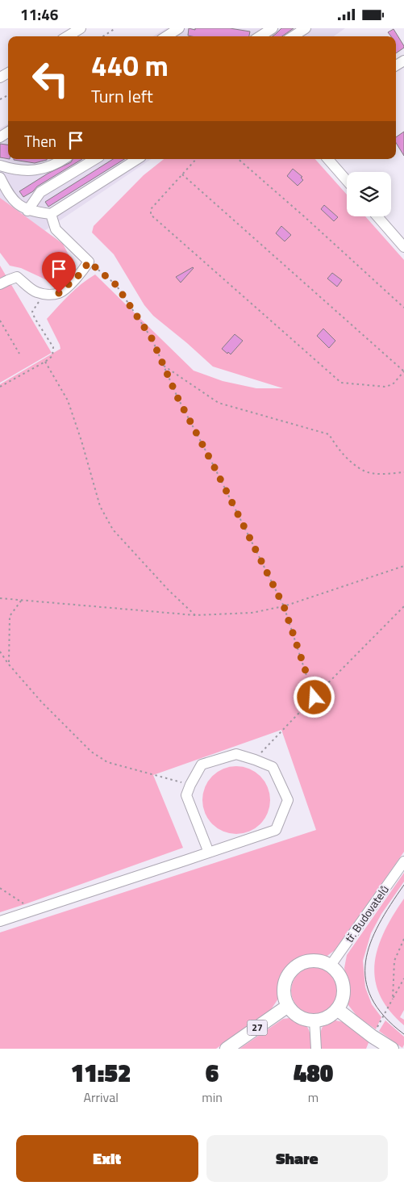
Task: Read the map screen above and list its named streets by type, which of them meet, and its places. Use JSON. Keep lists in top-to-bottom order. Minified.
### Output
{"streets":{"main road":["27"],"street":["tř. Budovatelů"]},"crossings":[["tř. Budovatelů","27"]],"page":{"status":"11:46","turn":["440 m","Turn left"],"then":"Then","eta":["11:52","Arrival","6","min","480","m"],"buttons":["Exit","Share"]}}
